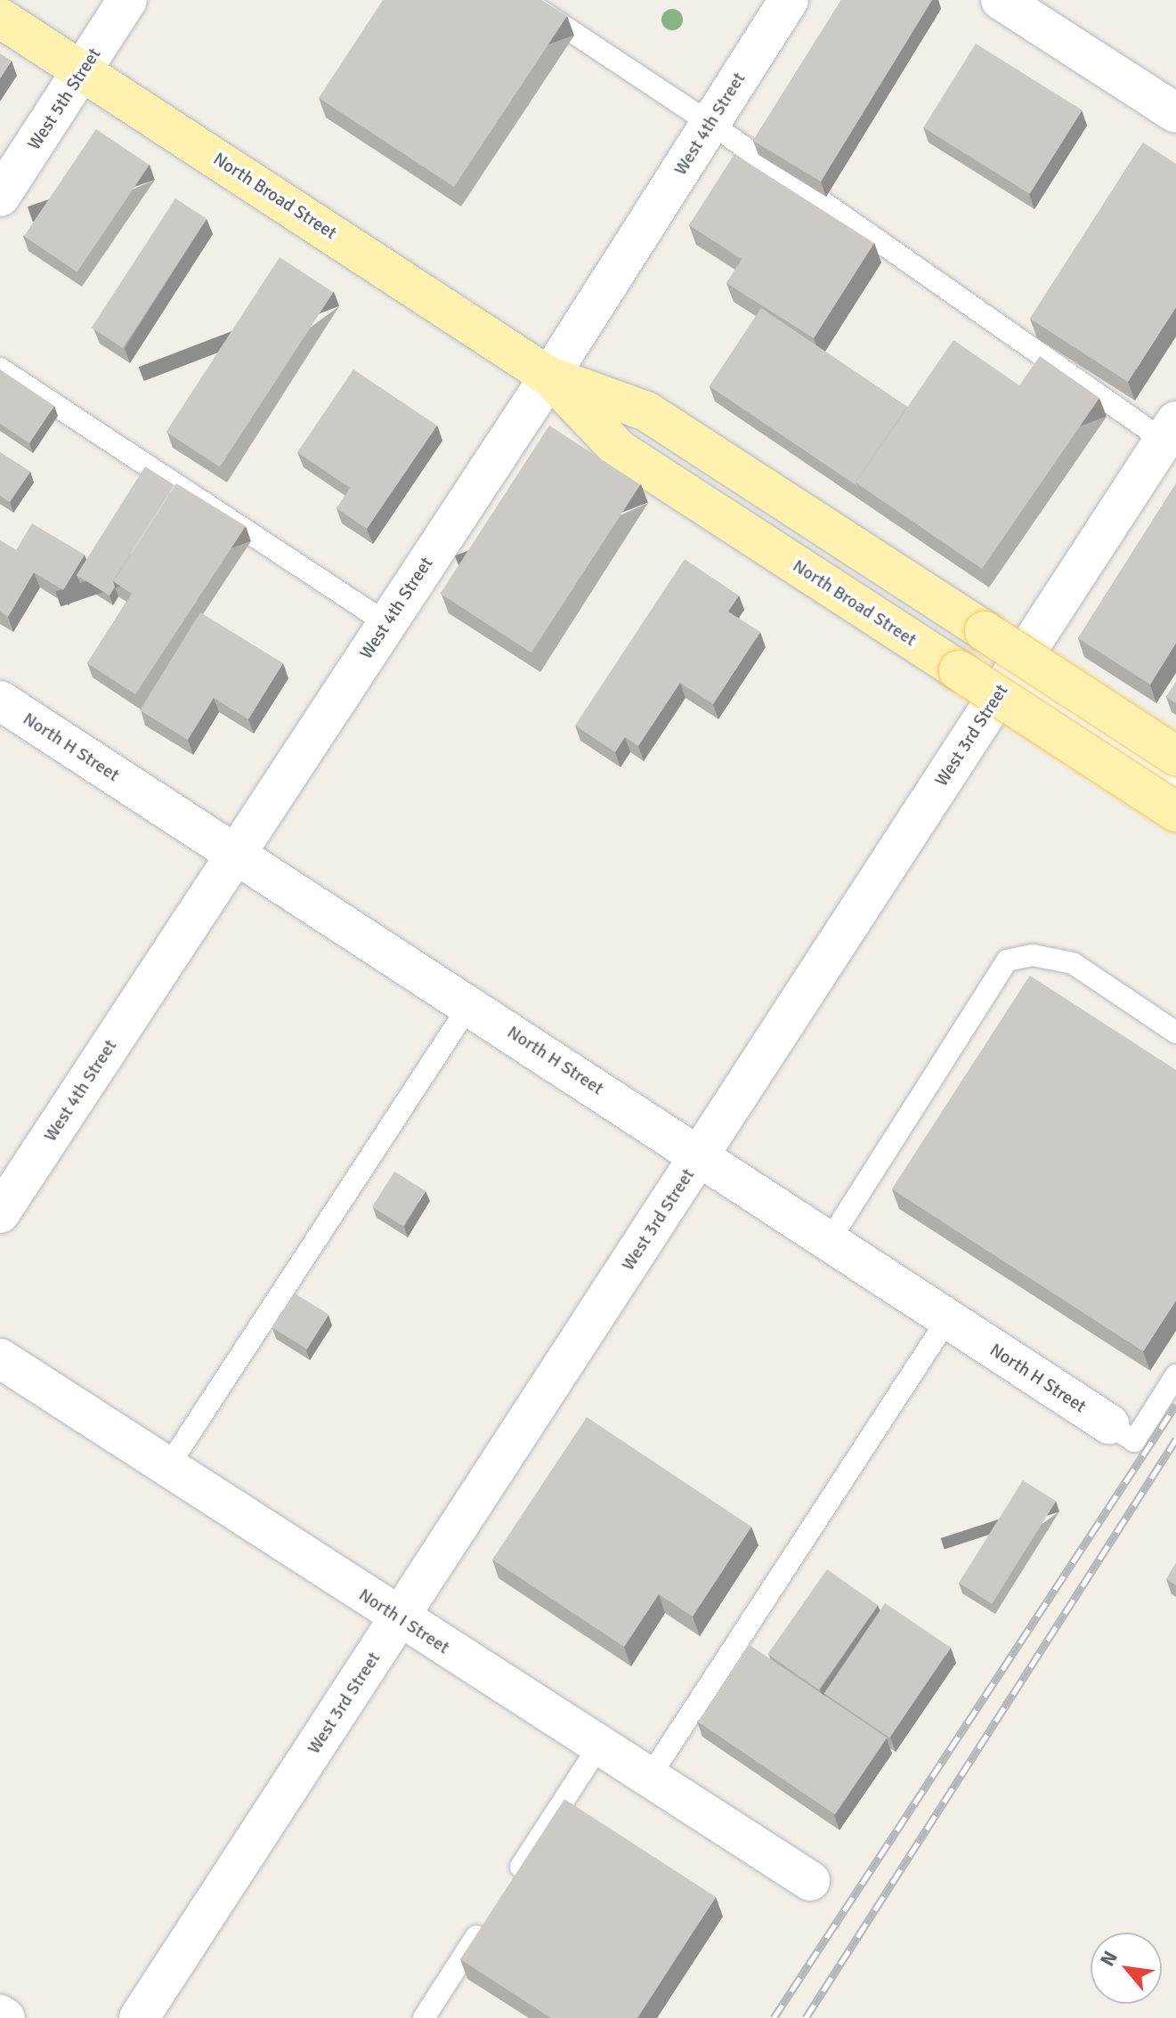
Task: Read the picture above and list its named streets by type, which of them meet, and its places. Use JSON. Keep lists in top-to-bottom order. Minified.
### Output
{"streets":{"main road":["North Broad Street"],"street":["West 5th Street","West 4th Street","West 3rd Street","North H Street","North I Street"]},"crossings":[["West 5th Street","North Broad Street"],["West 4th Street","North Broad Street"],["West 4th Street","North H Street"],["West 3rd Street","North H Street"],["West 3rd Street","North I Street"]],"north":"top left"}
